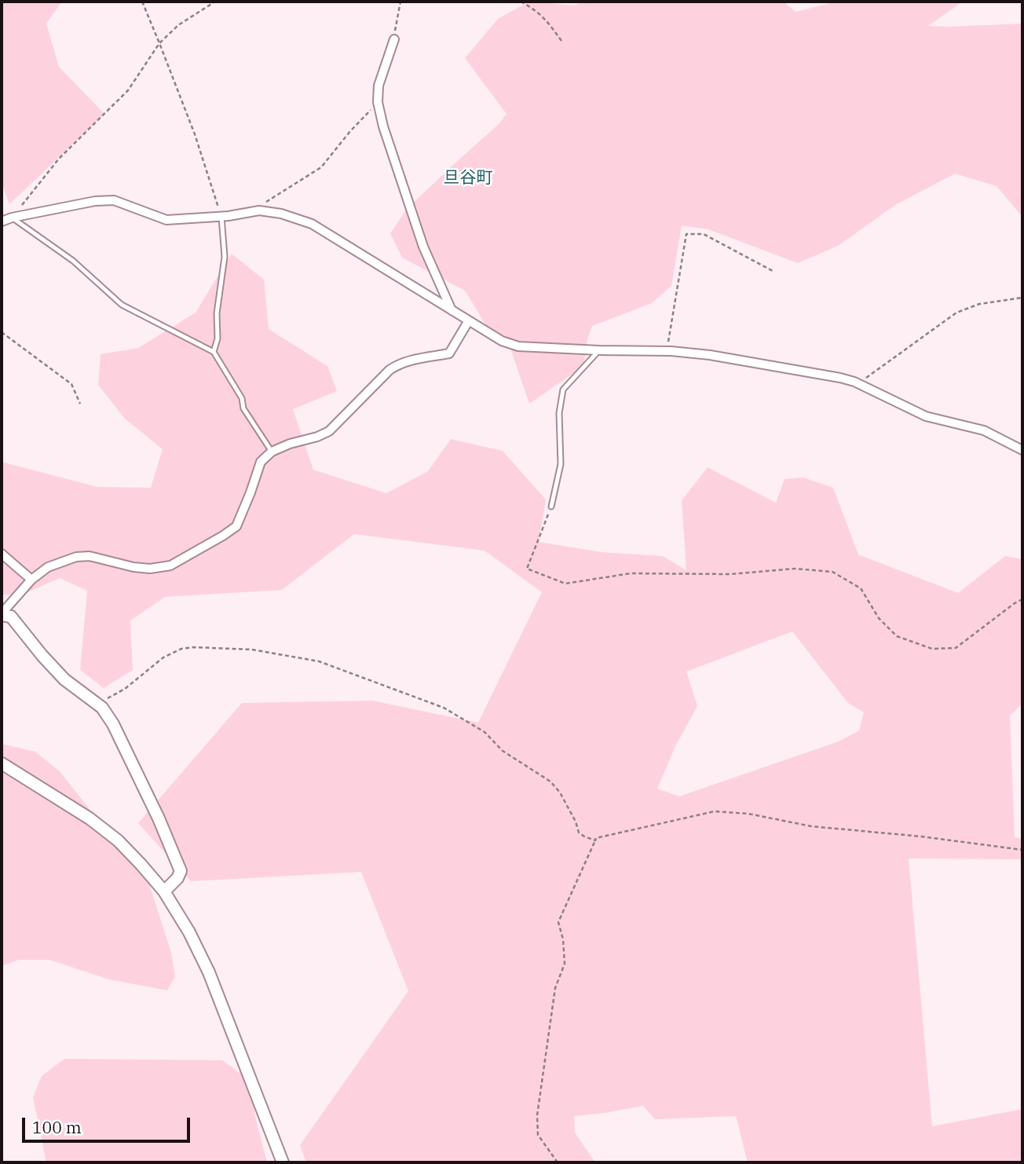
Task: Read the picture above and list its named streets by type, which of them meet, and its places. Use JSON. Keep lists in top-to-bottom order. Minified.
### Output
{"districts":["旦谷町"],"scale_bar":"100 m"}
